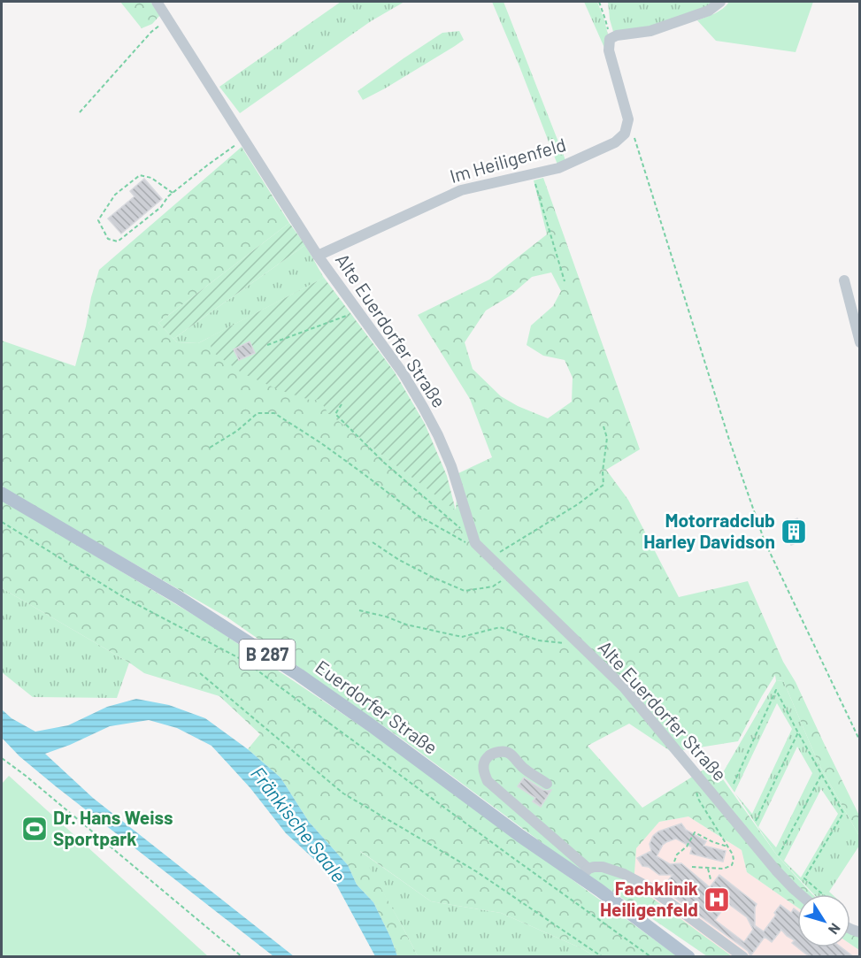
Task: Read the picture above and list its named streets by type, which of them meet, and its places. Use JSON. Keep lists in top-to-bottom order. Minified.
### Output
{"streets":{"main road":["B 287","Euerdorfer Straße"],"street":["Im Heiligenfeld","Alte Euerdorfer Straße"]},"crossings":[["Im Heiligenfeld","Alte Euerdorfer Straße"]],"water":["Fränkische Saale"],"places":{"building":["Motorradclub Harley Davidson"],"sports":["Dr. Hans Weiss Sportpark"],"hospital":["Fachklinik Heiligenfeld"]},"north":"bottom right"}
